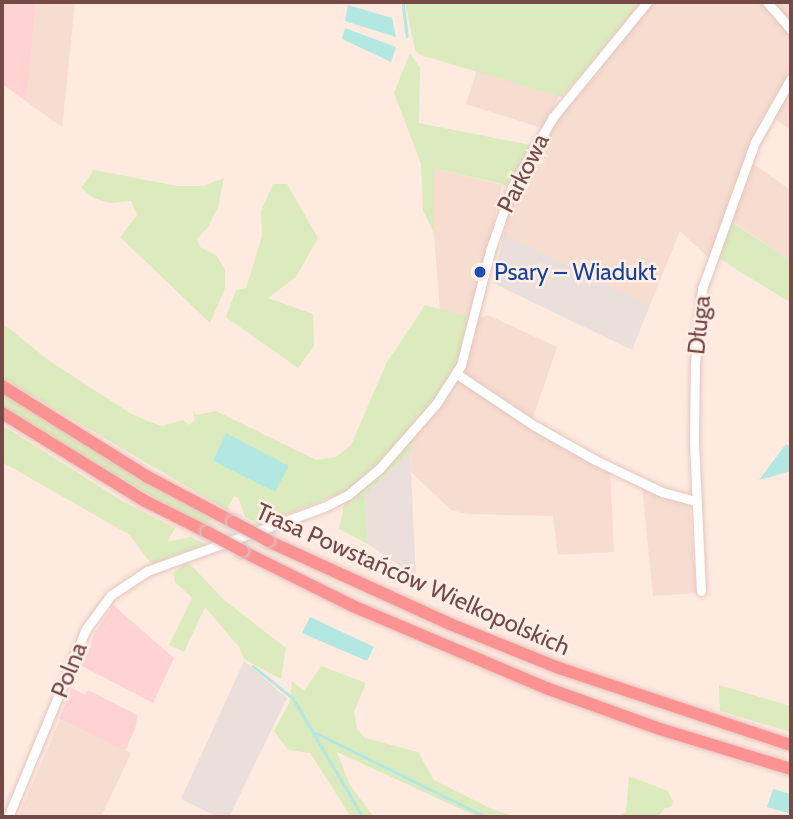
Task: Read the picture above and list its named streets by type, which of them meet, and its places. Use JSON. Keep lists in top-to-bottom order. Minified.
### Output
{"streets":{"highway":["Trasa Powstańców Wielkopolskich"],"street":["Parkowa","Długa","Polna"]},"crossings":[["Parkowa","Polna"]],"places":["Psary – Wiadukt"]}
